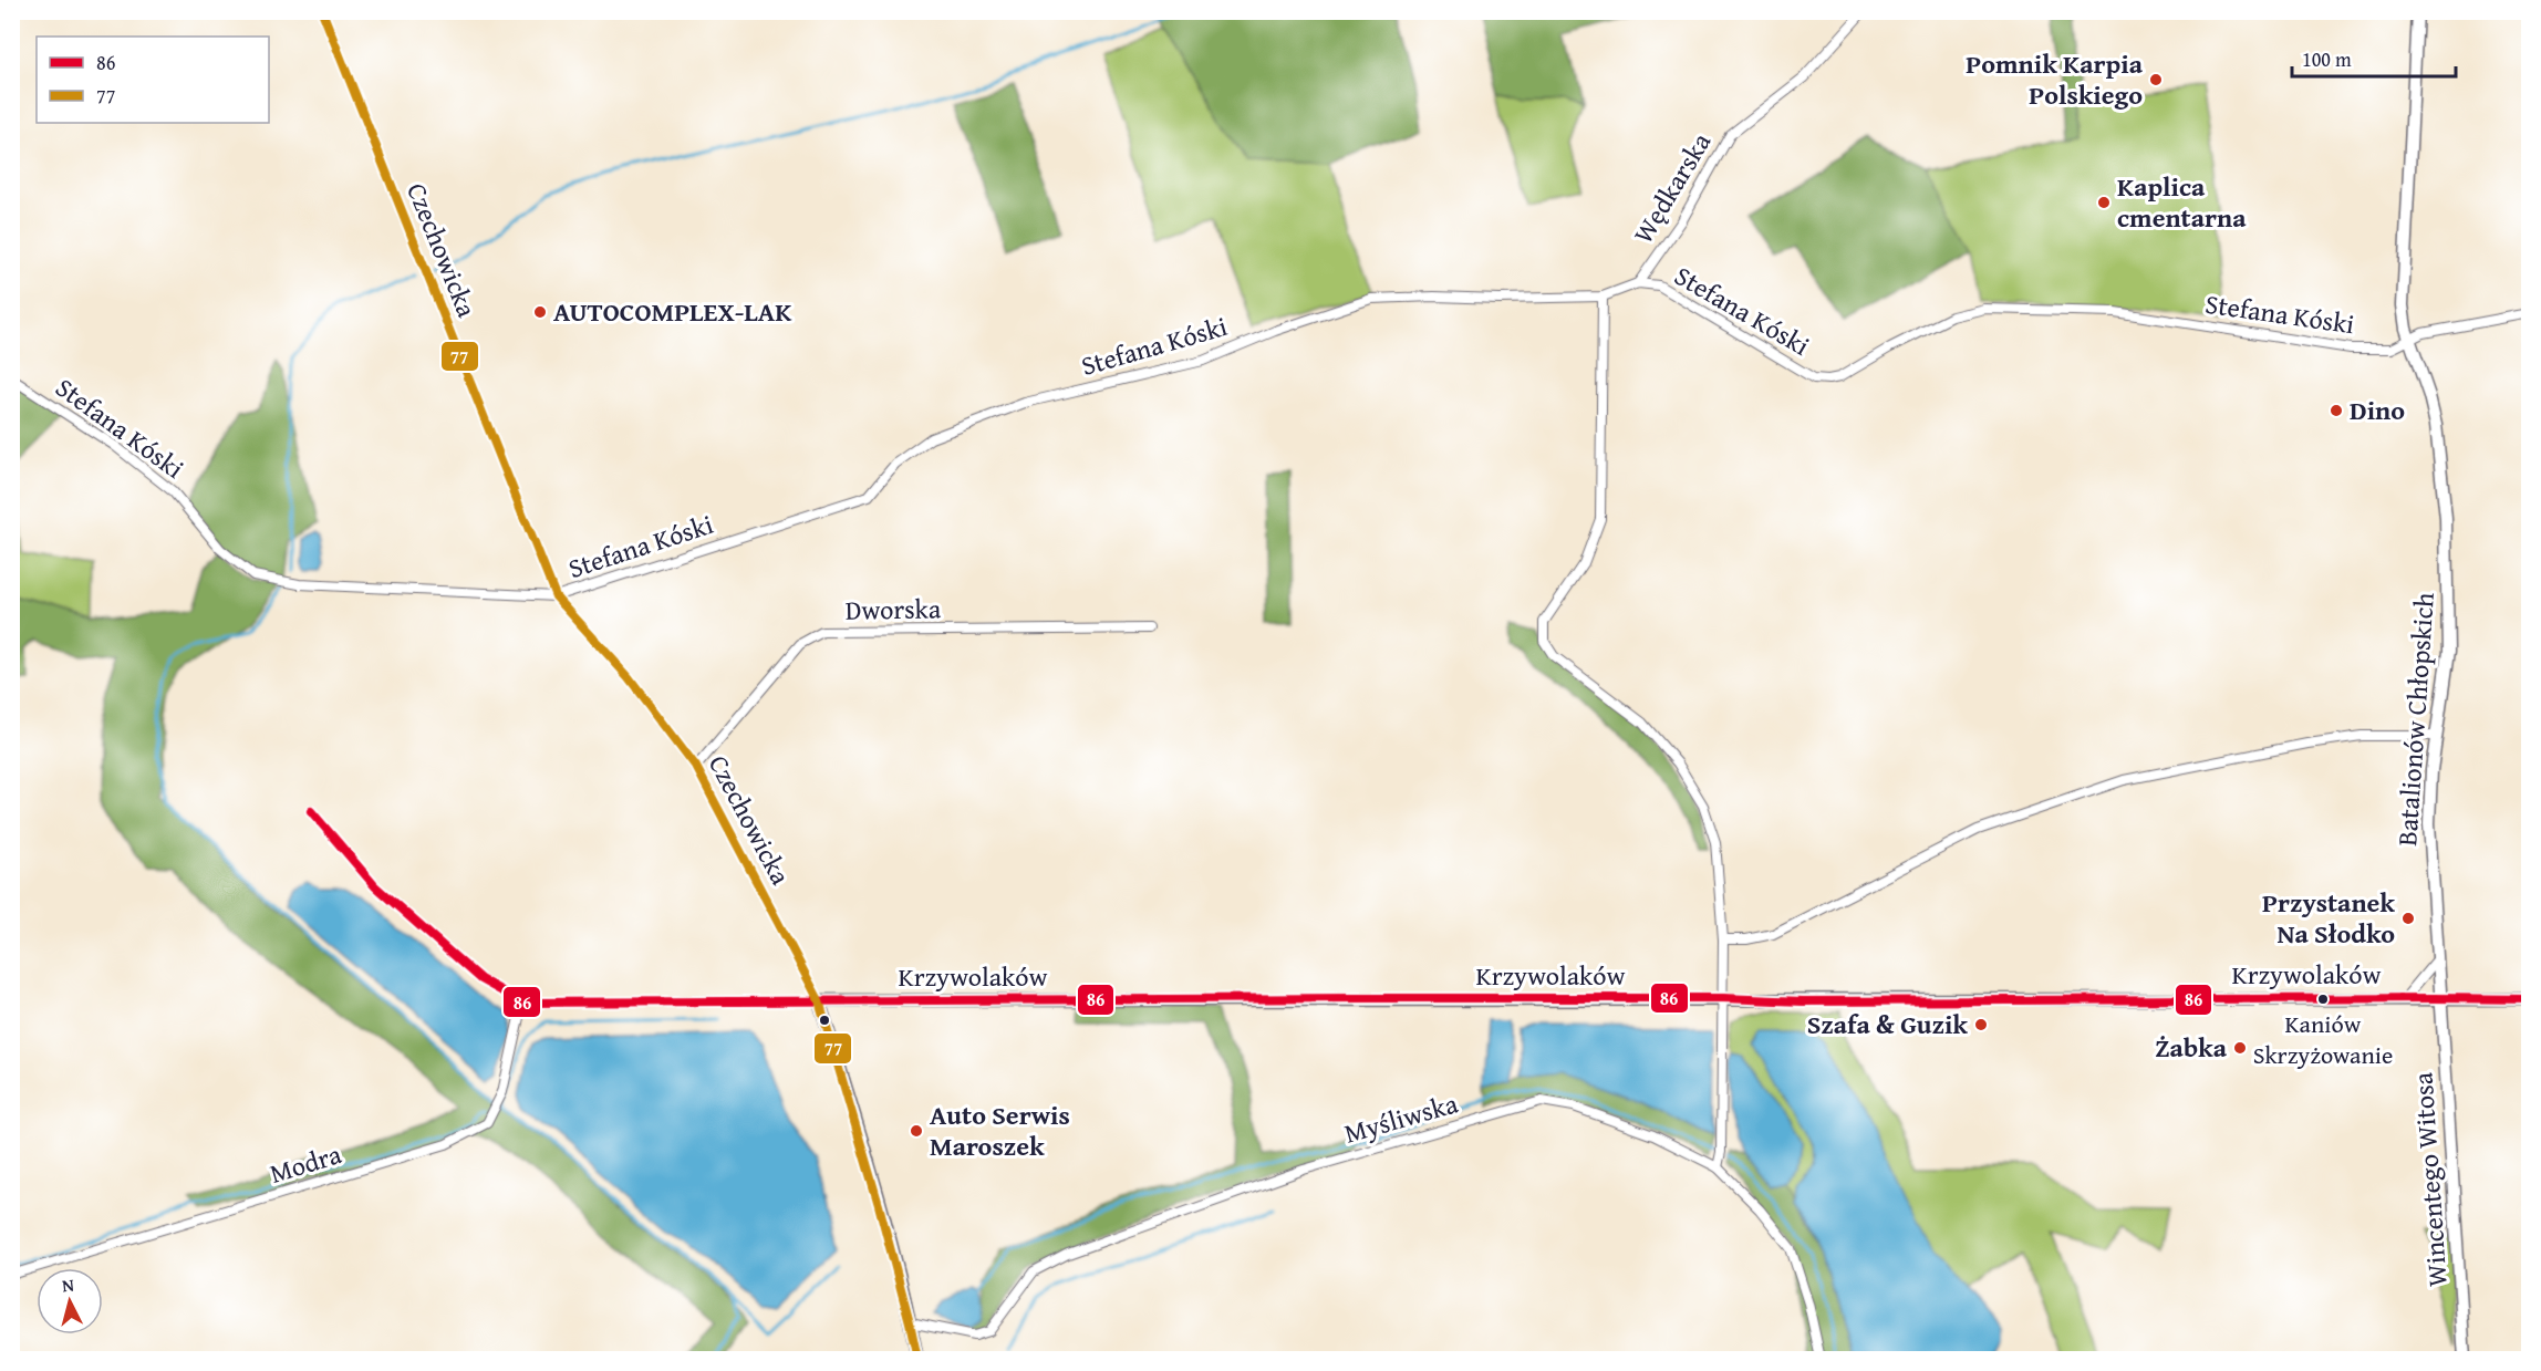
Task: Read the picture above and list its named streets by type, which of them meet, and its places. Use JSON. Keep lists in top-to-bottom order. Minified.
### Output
{"streets":{"street":["Wędkarska","Czechowicka","Stefana Kóski","Dworska","Batalionów Chłopskich","Krzywolaków","Myśliwska","Modra","Wincentego Witosa"]},"crossings":[["Wędkarska","Stefana Kóski"],["Czechowicka","Stefana Kóski"],["Czechowicka","Dworska"],["Czechowicka","Krzywolaków"],["Czechowicka","Myśliwska"],["Stefana Kóski","Batalionów Chłopskich"],["Batalionów Chłopskich","Krzywolaków"],["Batalionów Chłopskich","Wincentego Witosa"],["Krzywolaków","Wincentego Witosa"]],"places":["Pomnik Karpia Polskiego","Kaplica cmentarna","AUTOCOMPLEX-LAK","Dino","Przystanek Na Słodko","Kaniów Skrzyżowanie","Szafa & Guzik","Żabka","Auto Serwis Maroszek"],"lines":["transit line 77","transit line 86"],"legend":["86","77"],"scale_bar":"100 m","north":"top"}
